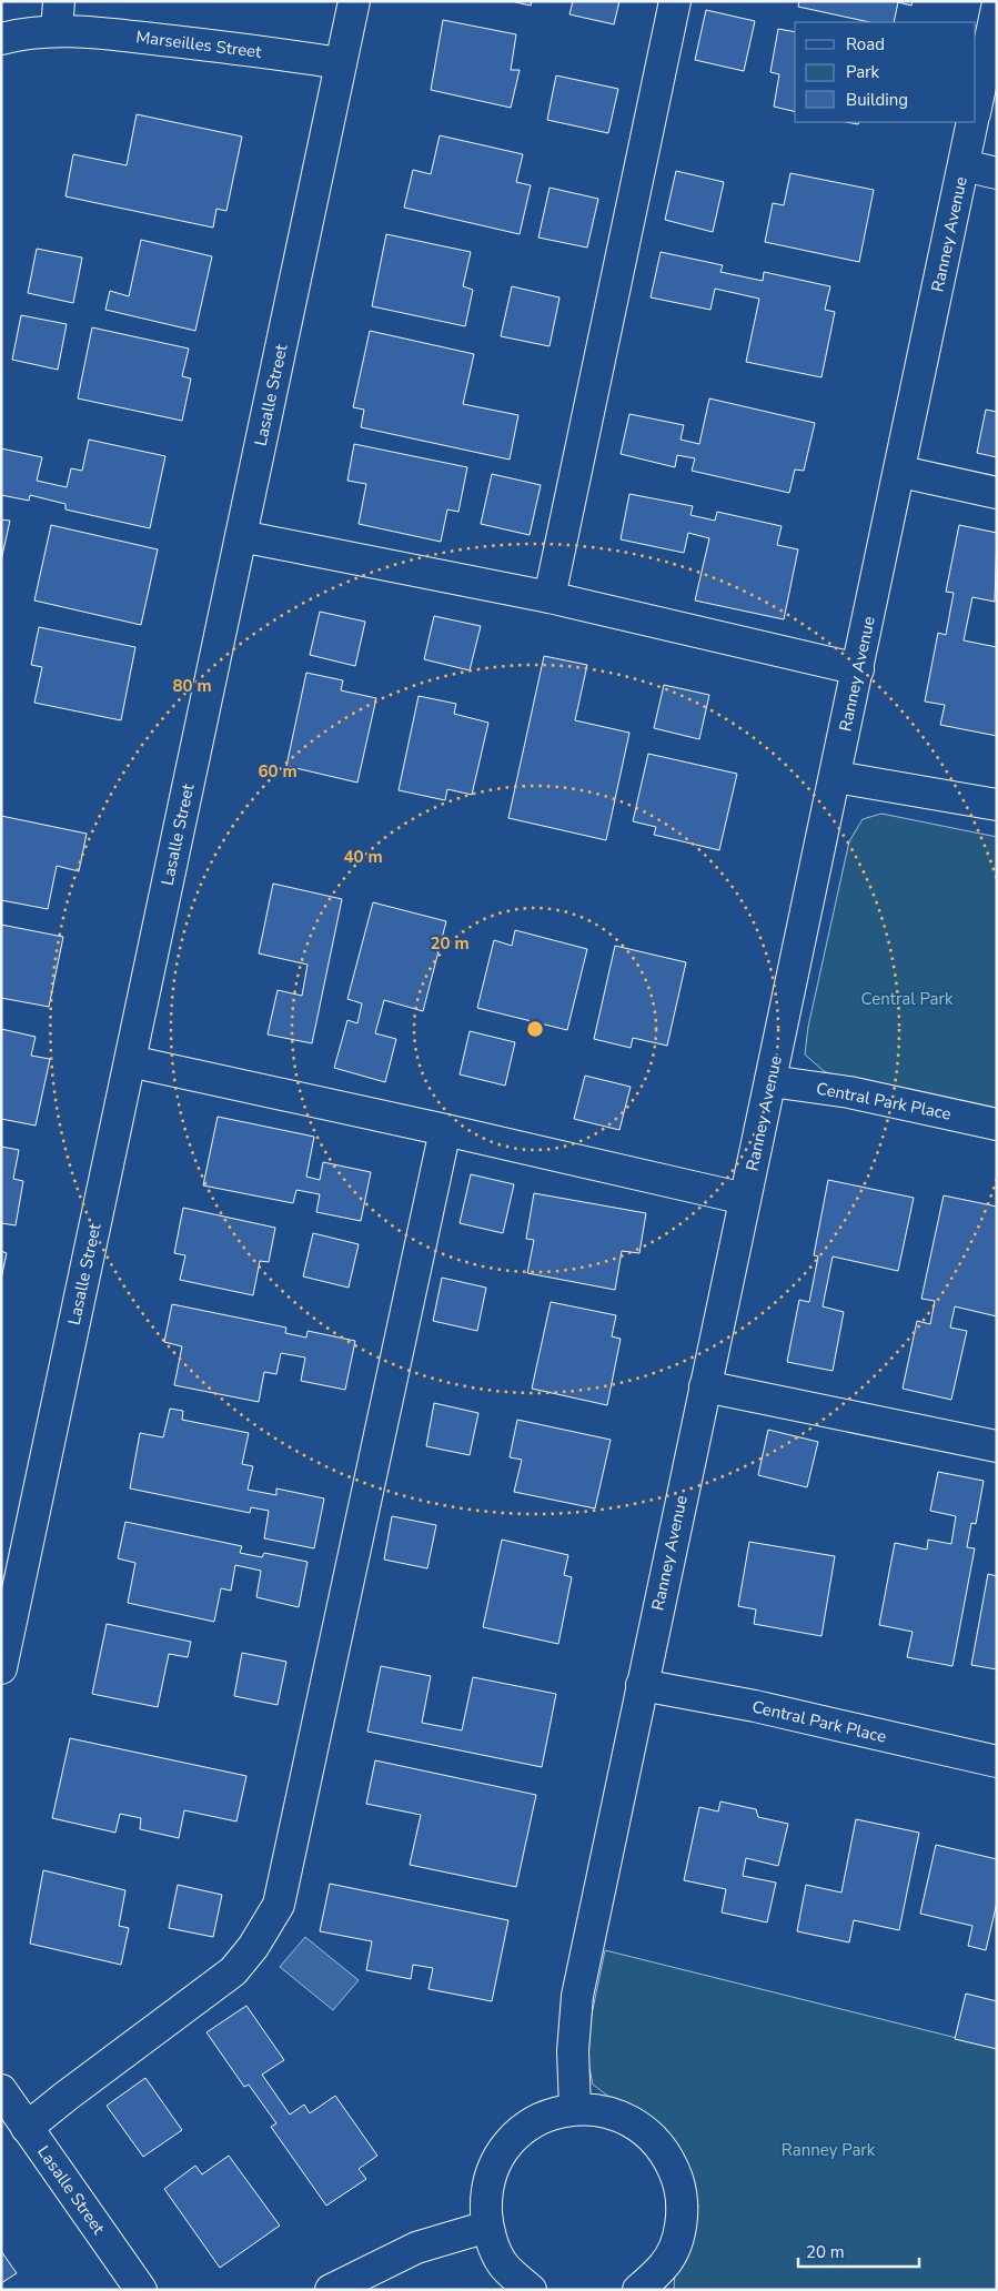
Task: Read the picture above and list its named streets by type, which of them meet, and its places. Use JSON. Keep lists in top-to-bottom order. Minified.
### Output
{"streets":{"street":["Marseilles Street","Ranney Avenue","Lasalle Street","Central Park Place"]},"crossings":[["Marseilles Street","Lasalle Street"],["Ranney Avenue","Central Park Place"]],"parks":["Central Park","Ranney Park"],"legend":["Road","Park","Building"],"scale_bar":"20 m","rings":["80 m","60 m","40 m","20 m"]}
